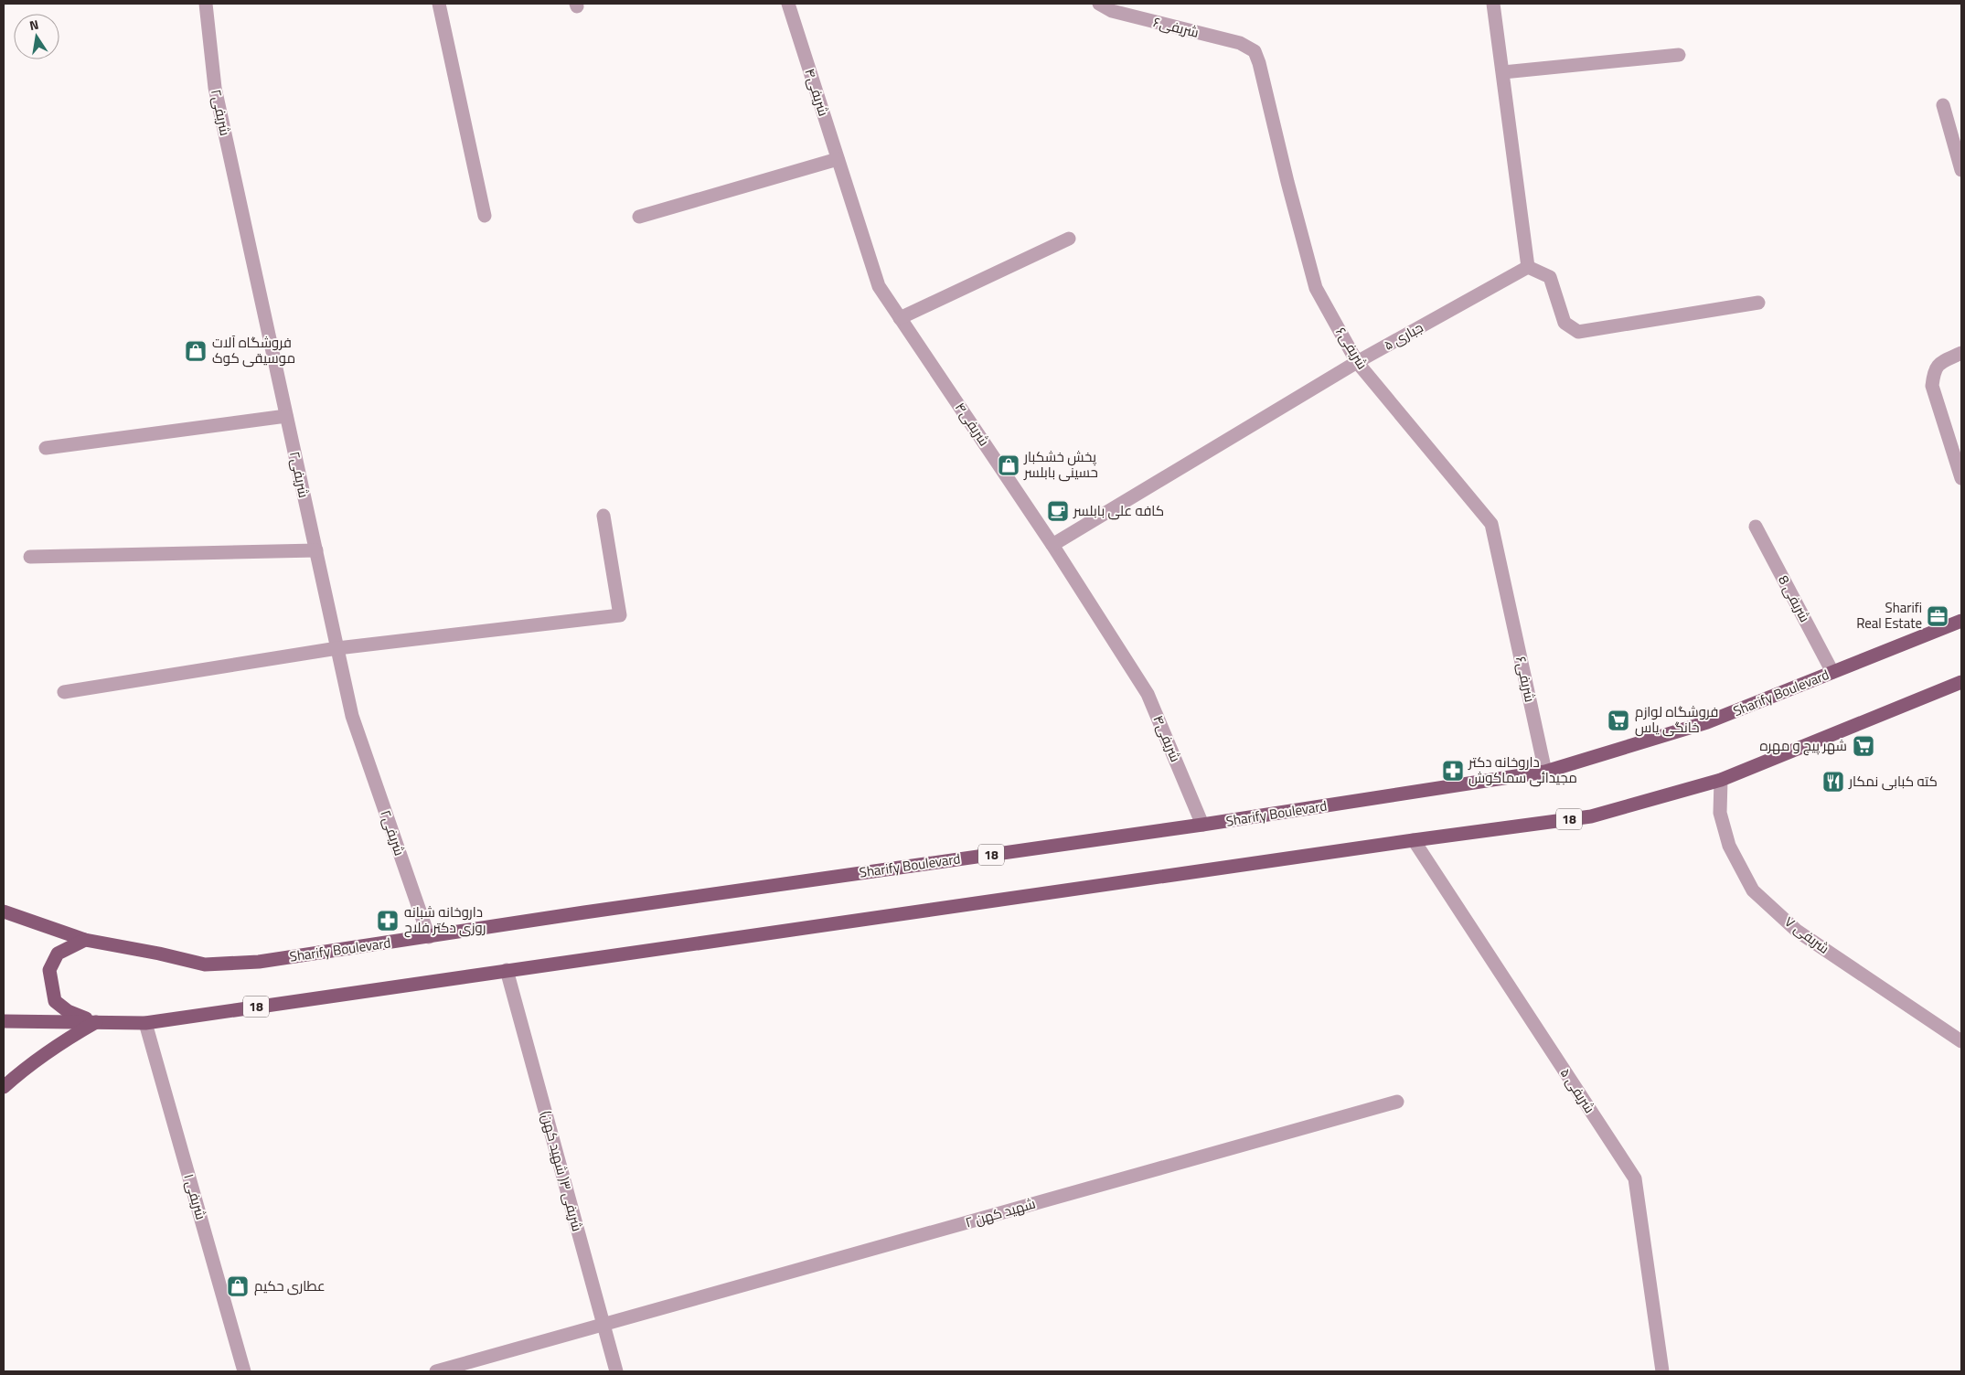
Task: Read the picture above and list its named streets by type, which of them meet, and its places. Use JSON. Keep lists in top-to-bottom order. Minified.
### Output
{"streets":{"main road":["Sharify Boulevard","18"],"street":["شریفی۶","شریفی۴","شریفی۲","جباری ۵","شریفی 8","شریفی ۷","شریفی ۵","شریفی ۳( شهید کهن)","شریفی ۱","شهید کهن ۲"]},"crossings":[["شریفی۶","جباری ۵"],["شریفی۶","Sharify Boulevard"],["شریفی۴","جباری ۵"],["شریفی۴","Sharify Boulevard"],["شریفی۲","Sharify Boulevard"],["شریفی 8","Sharify Boulevard"],["18","شریفی ۷"],["18","شریفی ۵"],["18","شریفی ۳( شهید کهن)"],["18","شریفی ۱"],["شریفی ۳( شهید کهن)","شهید کهن ۲"]],"places":{"shop":["فروشگاه آلات موسیقی کوک","پخش خشکبار حسینی بابلسر","عطاری حکیم"],"cafe":["کافه علی بابلسر"],"office":["Sharifi Real Estate"],"supermarket":["فروشگاه لوازم خانگی یاس","شهر پیچ و مهره"],"pharmacy":["داروخانه دکتر مجیدائی سماکوش","داروخانه شبانه روزی دکتر فلاح"],"restaurant":["کته کبابی نمکار"]},"north":"top"}
